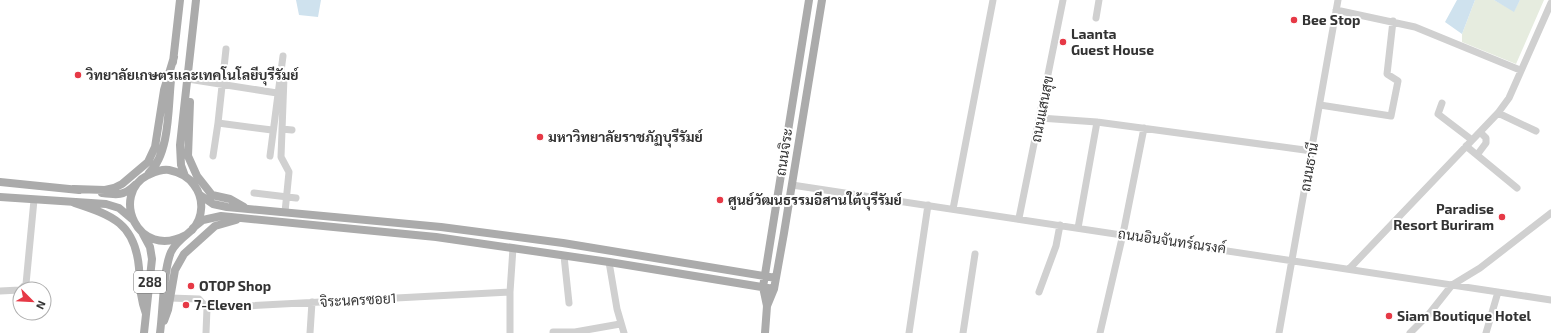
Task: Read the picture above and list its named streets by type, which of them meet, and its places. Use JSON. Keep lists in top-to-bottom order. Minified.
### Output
{"streets":{"main road":["ถนนจิระ","288"],"street":["ถนนแสนสุข","ถนนธานี","ถนนอินจันทร์ณรงค์","จิระนครซอย1"]},"crossings":[["ถนนแสนสุข","ถนนอินจันทร์ณรงค์"],["ถนนจิระ","ถนนอินจันทร์ณรงค์"],["ถนนธานี","ถนนอินจันทร์ณรงค์"]],"places":["Bee Stop","Laanta Guest House","วิทยาลัยเกษตรและเทคโนโลยีบุรีรัมย์","มหาวิทยาลัยราชภัฏบุรีรัมย์","ศูนย์วัฒนธรรมอีสานใต้บุรีรัมย์","Paradise Resort Buriram","OTOP Shop","7-Eleven","Siam Boutique Hotel"],"north":"bottom right"}
